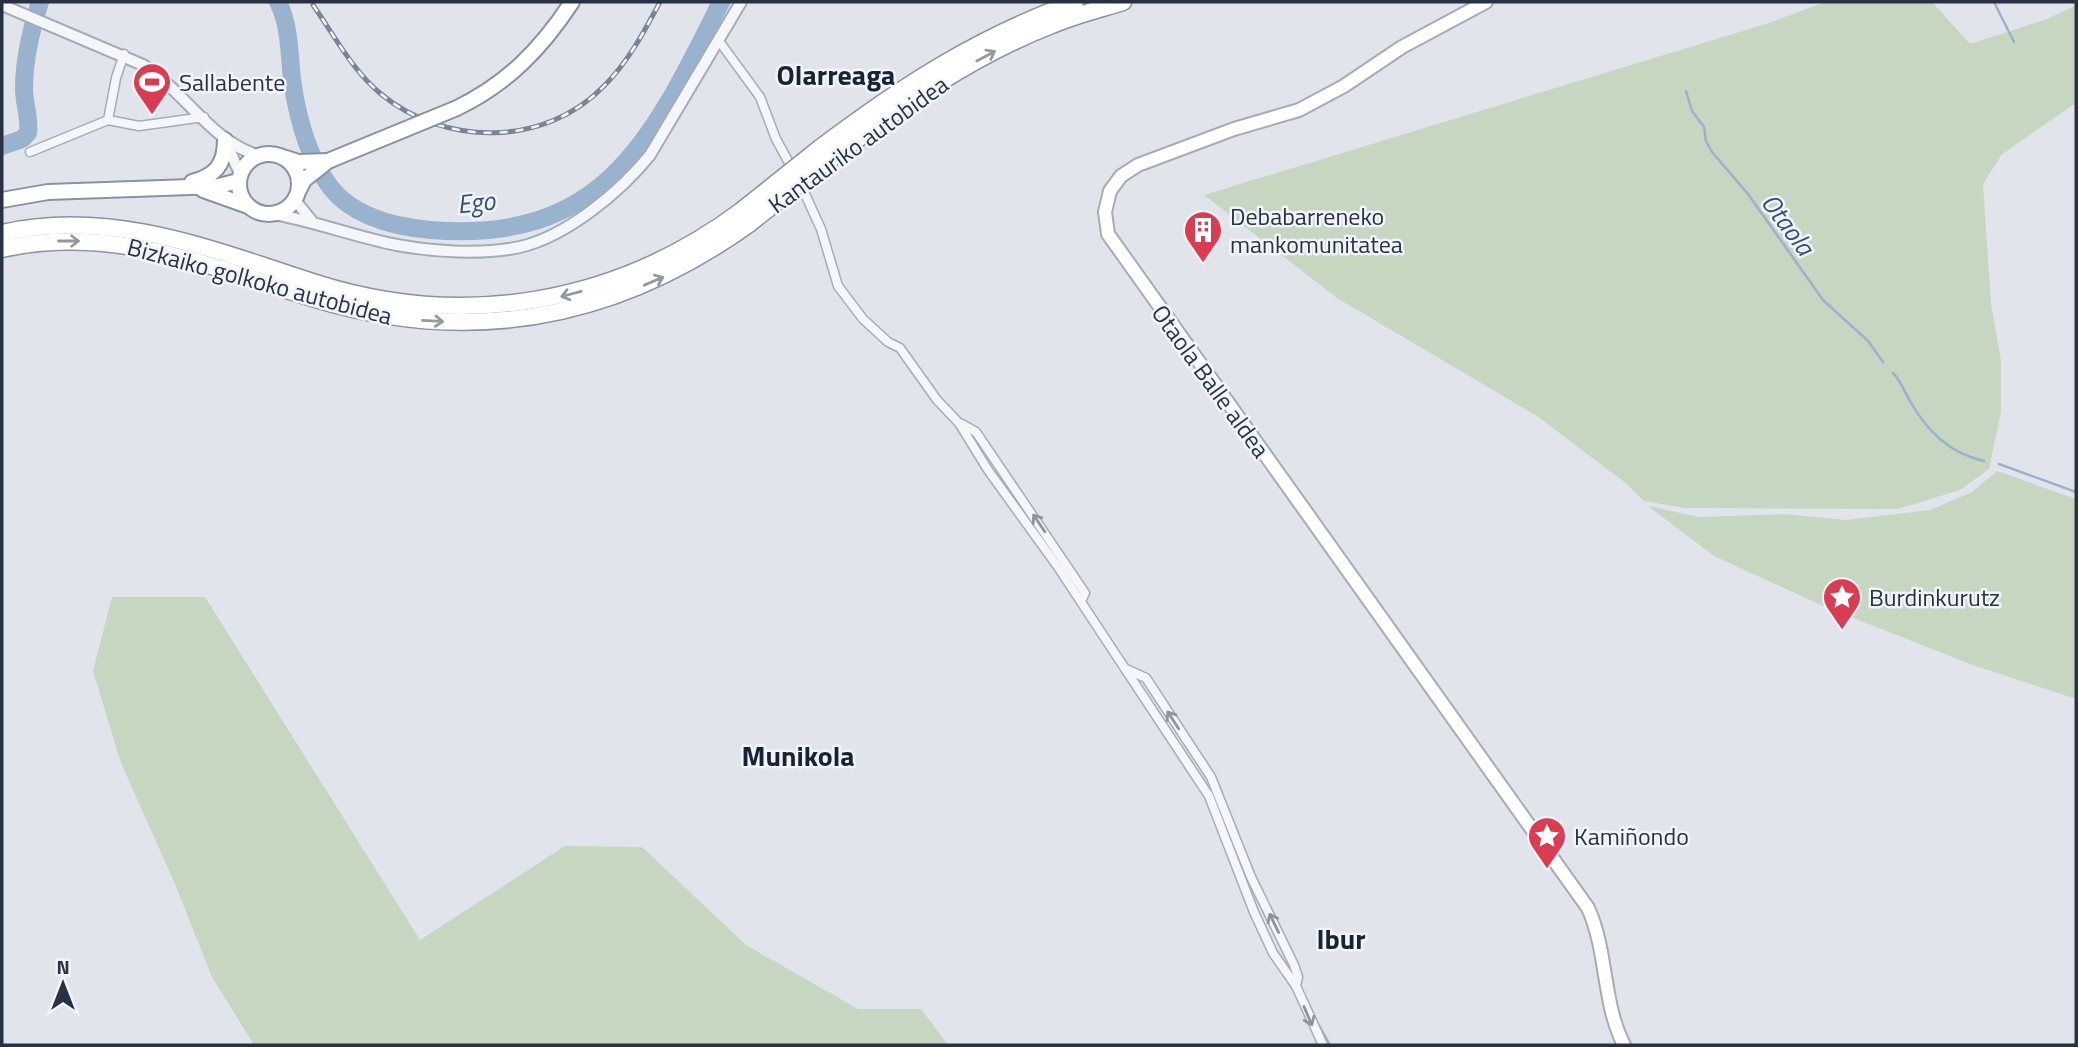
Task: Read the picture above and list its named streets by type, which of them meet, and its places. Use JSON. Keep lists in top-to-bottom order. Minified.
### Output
{"streets":{"highway":["Kantauriko autobidea","Bizkaiko golkoko autobidea"],"main road":["Otaola Balle aldea"]},"crossings":[["Kantauriko autobidea","Bizkaiko golkoko autobidea"]],"districts":["Olarreaga","Munikola","Ibur"],"water":["Ego","Otaola"],"places":{"sports":["Sallabente"],"building":["Debabarreneko mankomunitatea"],"place":["Burdinkurutz","Kamiñondo"]},"north":"top"}
